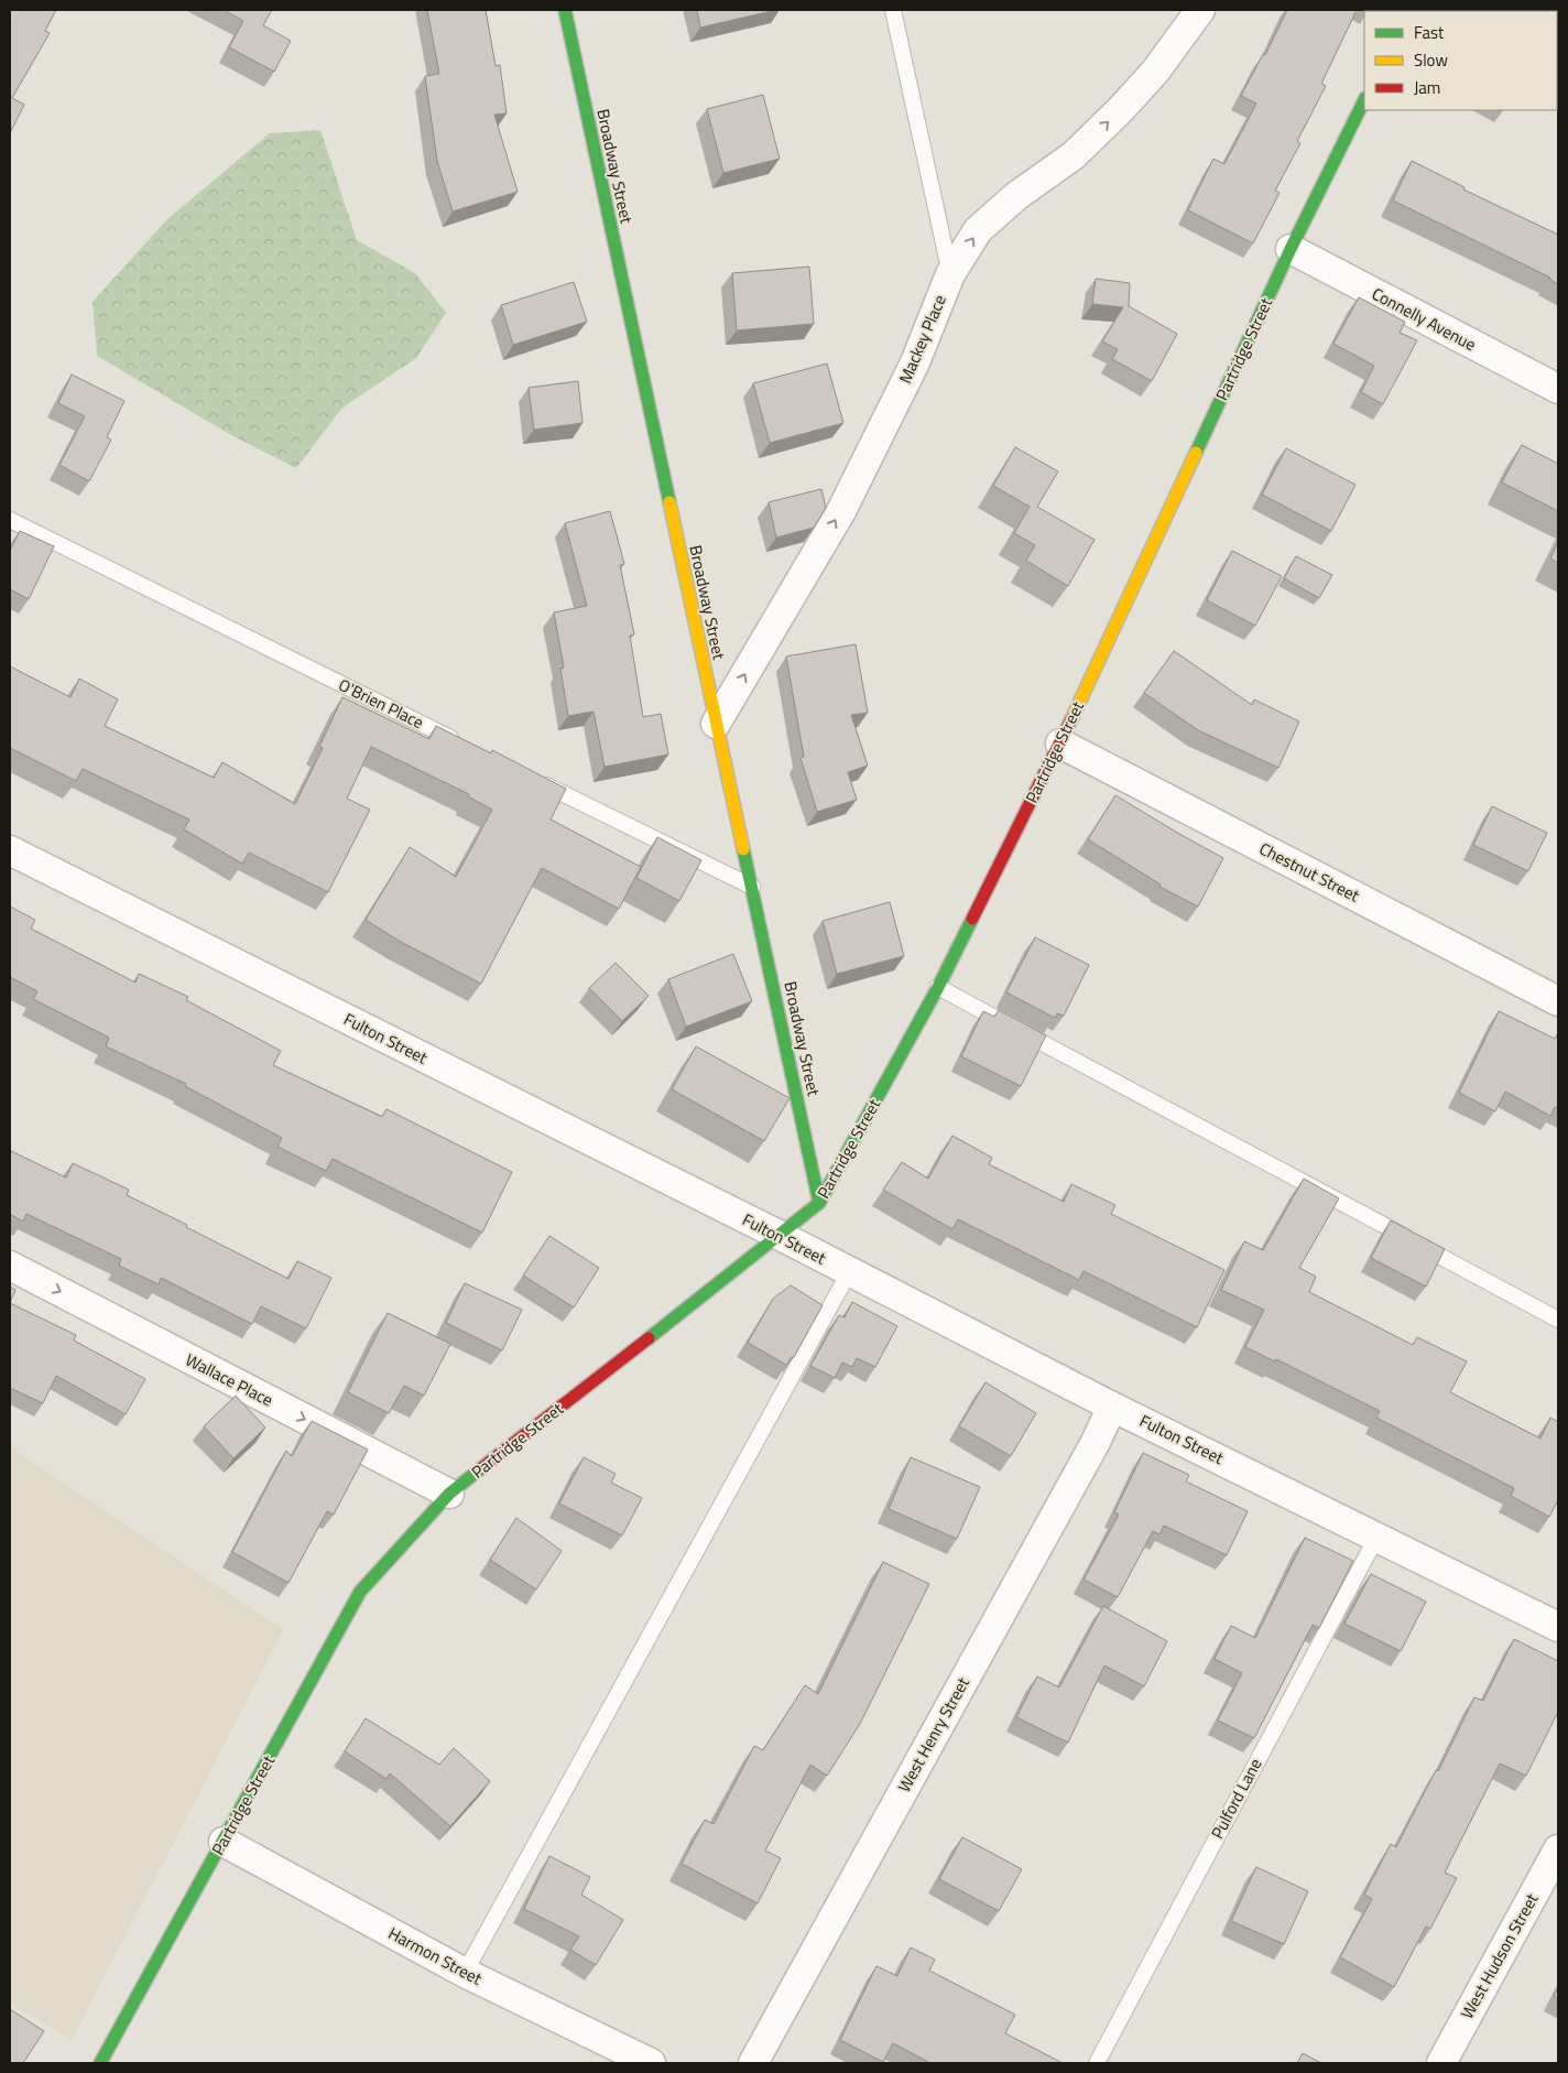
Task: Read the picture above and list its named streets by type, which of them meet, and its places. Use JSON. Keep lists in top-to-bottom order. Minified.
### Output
{"streets":{"street":["Broadway Street","Connelly Avenue","Mackey Place","Partridge Street","Chestnut Street","Fulton Street","Wallace Place","West Henry Street","Harmon Street","West Hudson Street"],"lane":["O'Brien Place","Pulford Lane"]},"crossings":[["Broadway Street","Mackey Place"],["Broadway Street","Partridge Street"],["Connelly Avenue","Partridge Street"],["Partridge Street","Chestnut Street"],["Partridge Street","Fulton Street"],["Partridge Street","Wallace Place"],["Partridge Street","Harmon Street"],["Fulton Street","West Henry Street"],["Fulton Street","Pulford Lane"]],"one_way":["Mackey Place","Wallace Place"],"legend":["Fast","Slow","Jam"]}
